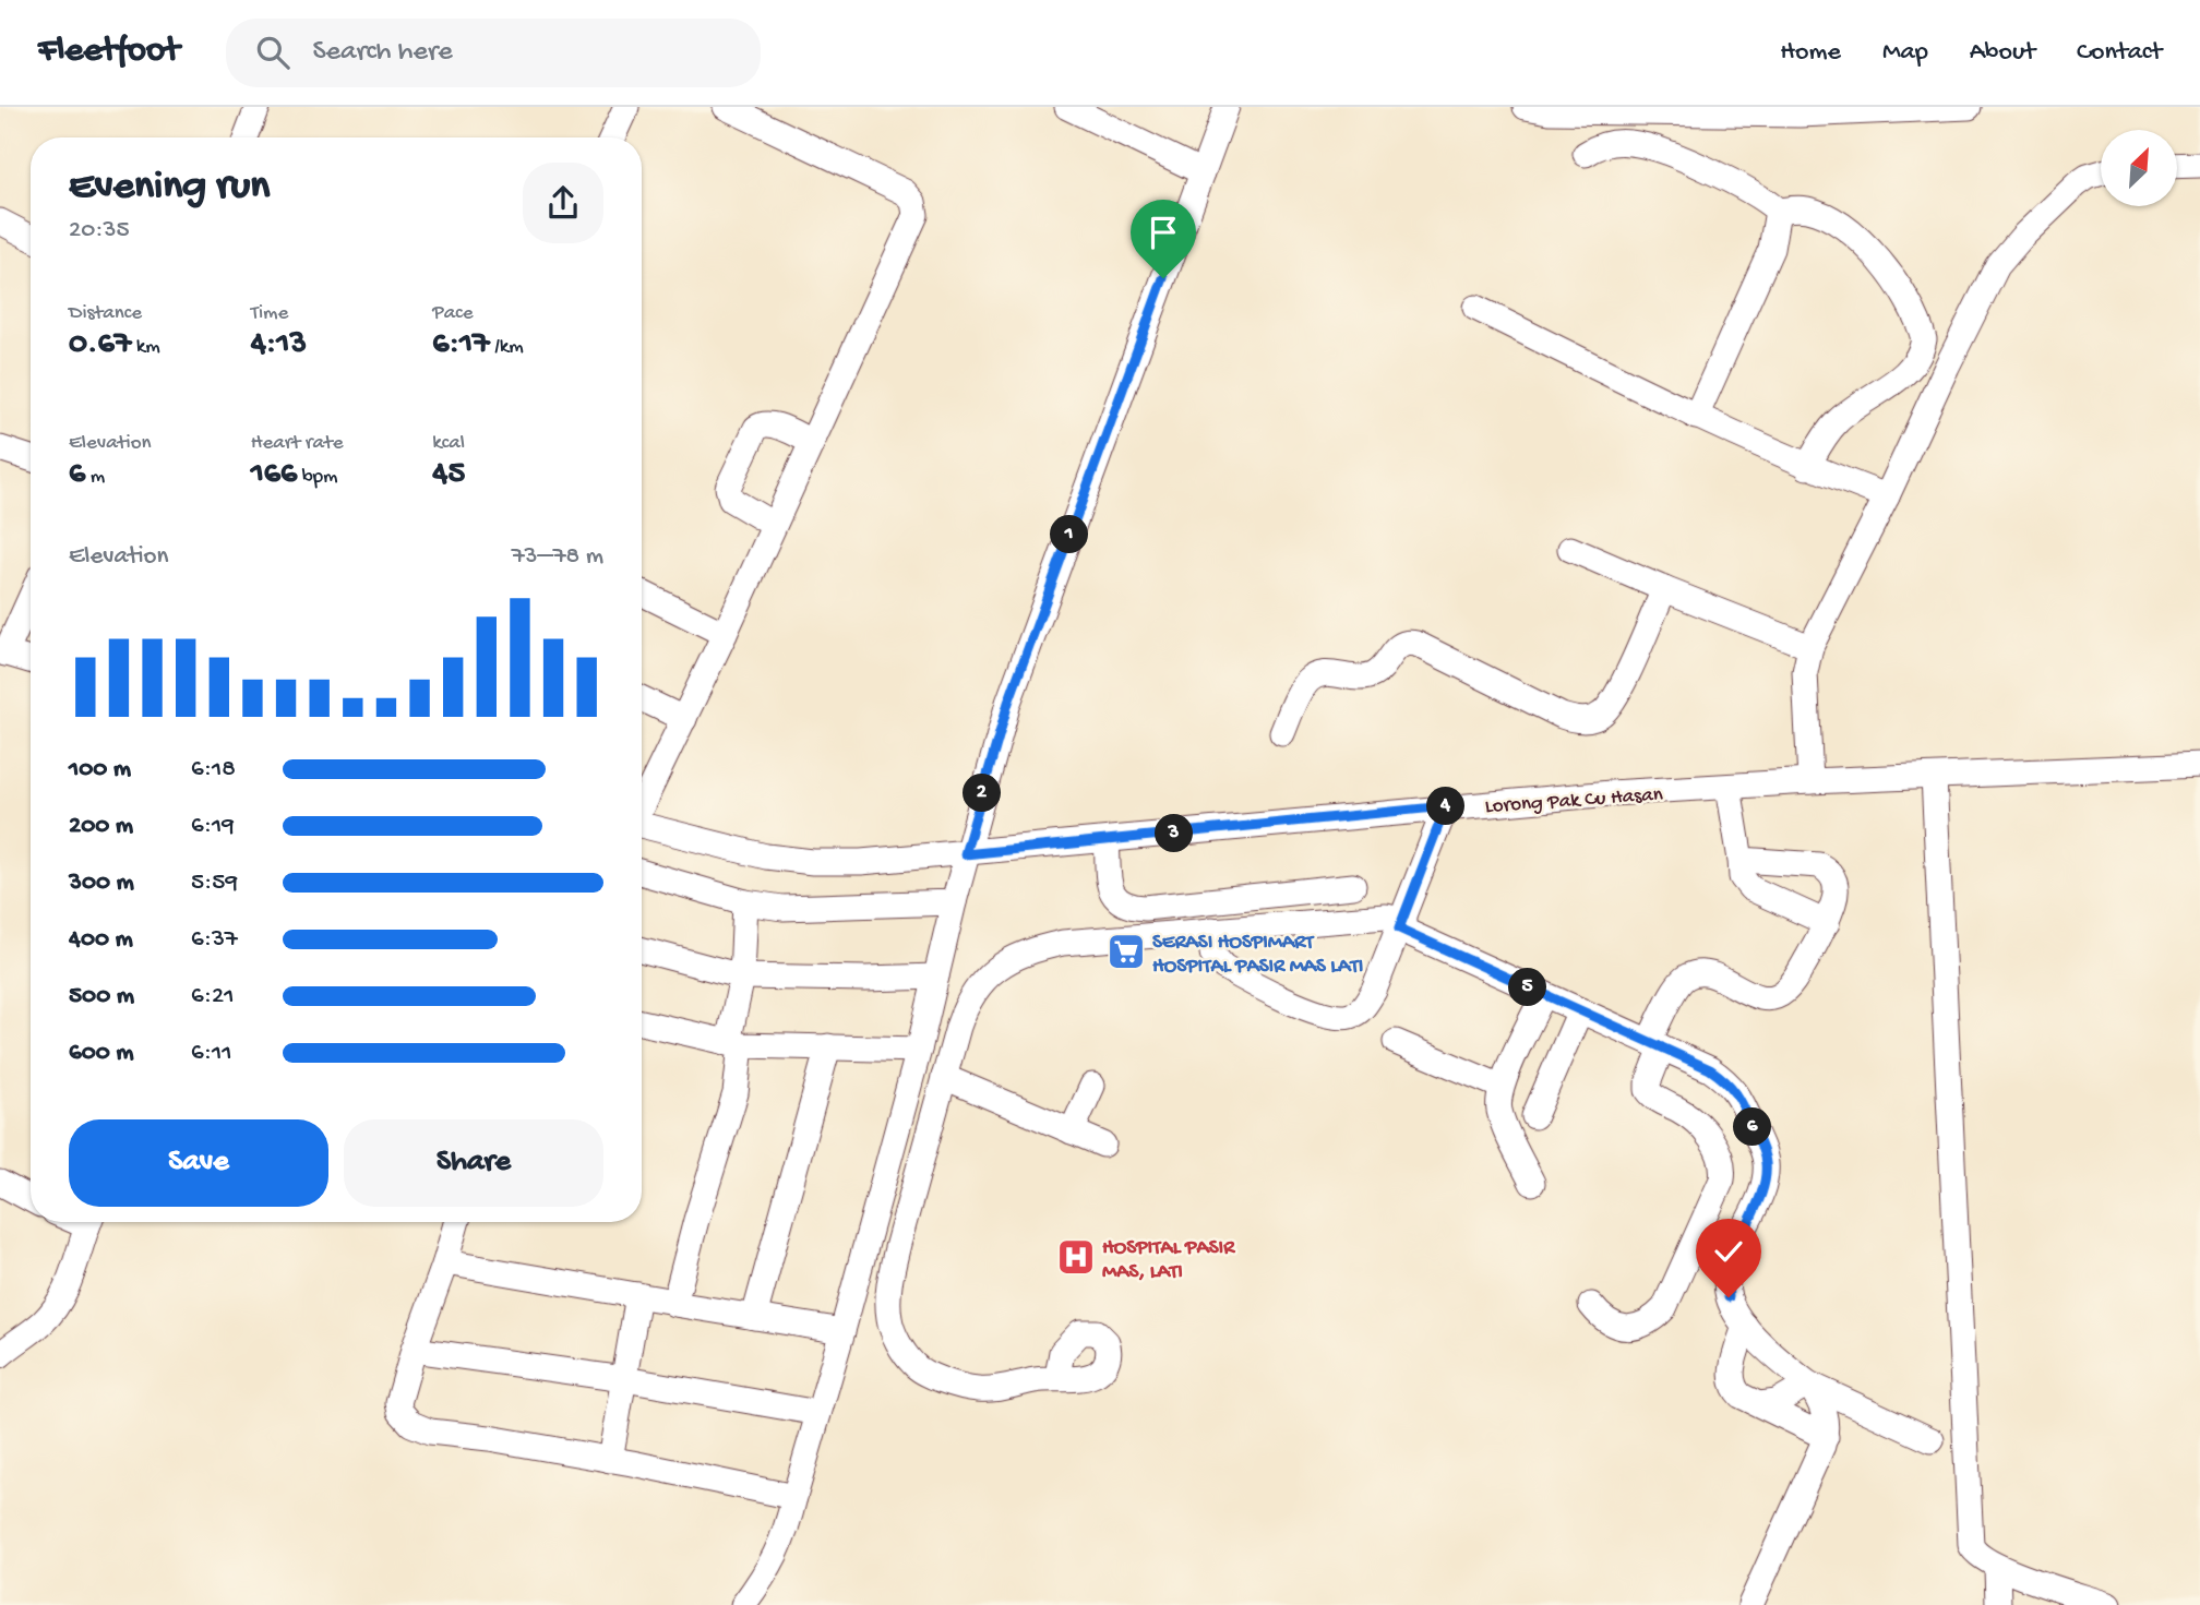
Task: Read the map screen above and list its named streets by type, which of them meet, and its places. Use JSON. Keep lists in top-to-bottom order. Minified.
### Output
{"streets":{"street":["Lorong Pak Cu Hasan"]},"places":{"supermarket":["SERASI HOSPIMART HOSPITAL PASIR MAS LATI"],"hospital":["HOSPITAL PASIR MAS, LATI"]},"north":"top right","page":{"header":"Fleetfoot","search":"Search here","nav":["Home","Map","About","Contact"],"heading":["Evening run","20:35"],"stats":[["Distance","0.67 km"],["Time","4:13"],["Pace","6:17 /km"],["Elevation","6 m"],["Heart rate","166 bpm"],["kcal","45"]],"pins":["1","2","4","3","5","6"],"chart":["Elevation","73–78 m"],"list":[{"name":"100 m","note":"6:18"},{"name":"200 m","note":"6:19"},{"name":"300 m","note":"5:59"},{"name":"400 m","note":"6:37"},{"name":"500 m","note":"6:21"},{"name":"600 m","note":"6:11"}],"buttons":["Save","Share"]}}
